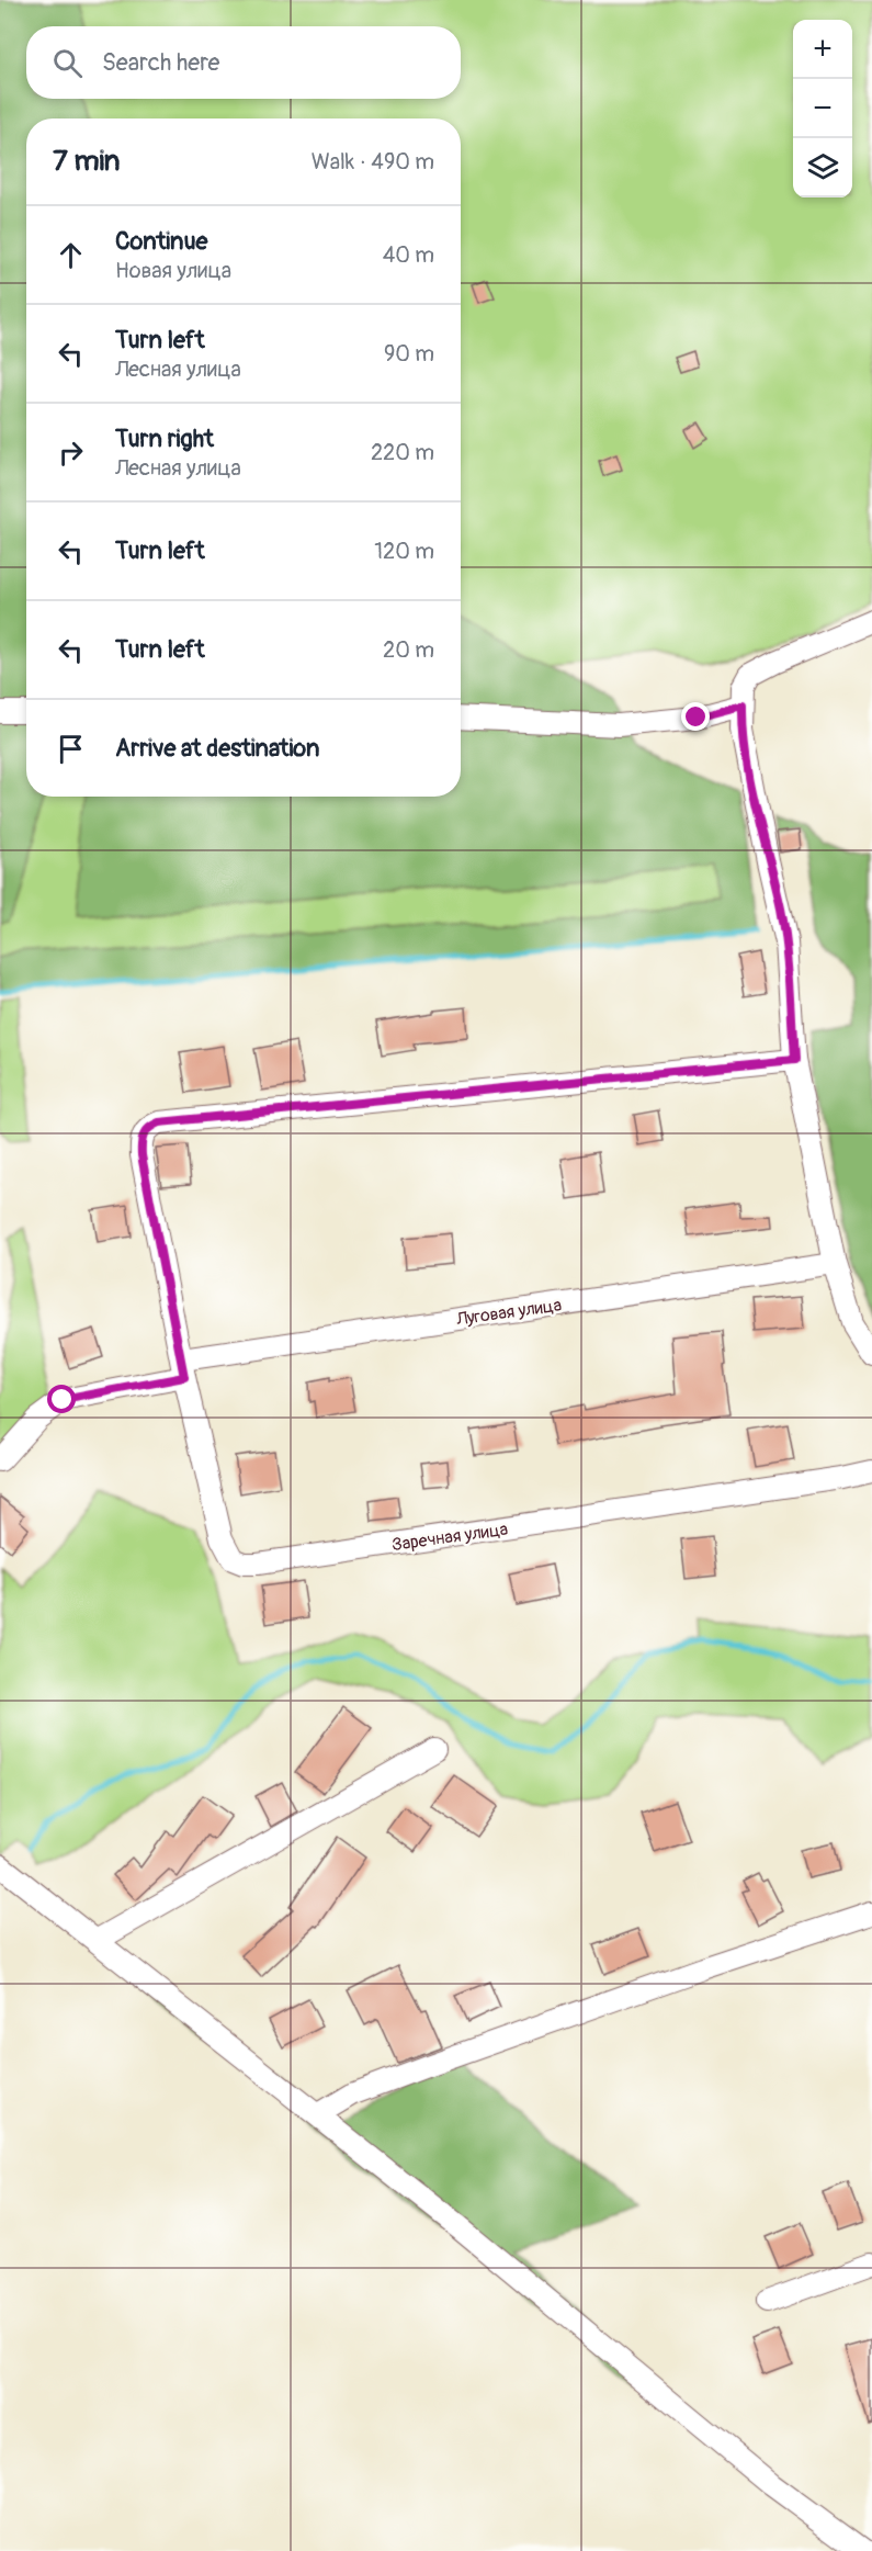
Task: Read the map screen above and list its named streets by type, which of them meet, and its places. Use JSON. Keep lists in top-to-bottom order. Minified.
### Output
{"streets":{"street":["Луговая улица","Заречная улица"]},"crossings":[["Луговая улица","Заречная улица"]],"page":{"map_buttons":["+","−"],"search":"Search here","heading":["7 min","Walk · 490 m"],"list":[["Continue","Новая улица","40 m"],["Turn left","Лесная улица","90 m"],["Turn right","Лесная улица","220 m"],["Turn left","120 m"],["Turn left","20 m"],"Arrive at destination"]}}
